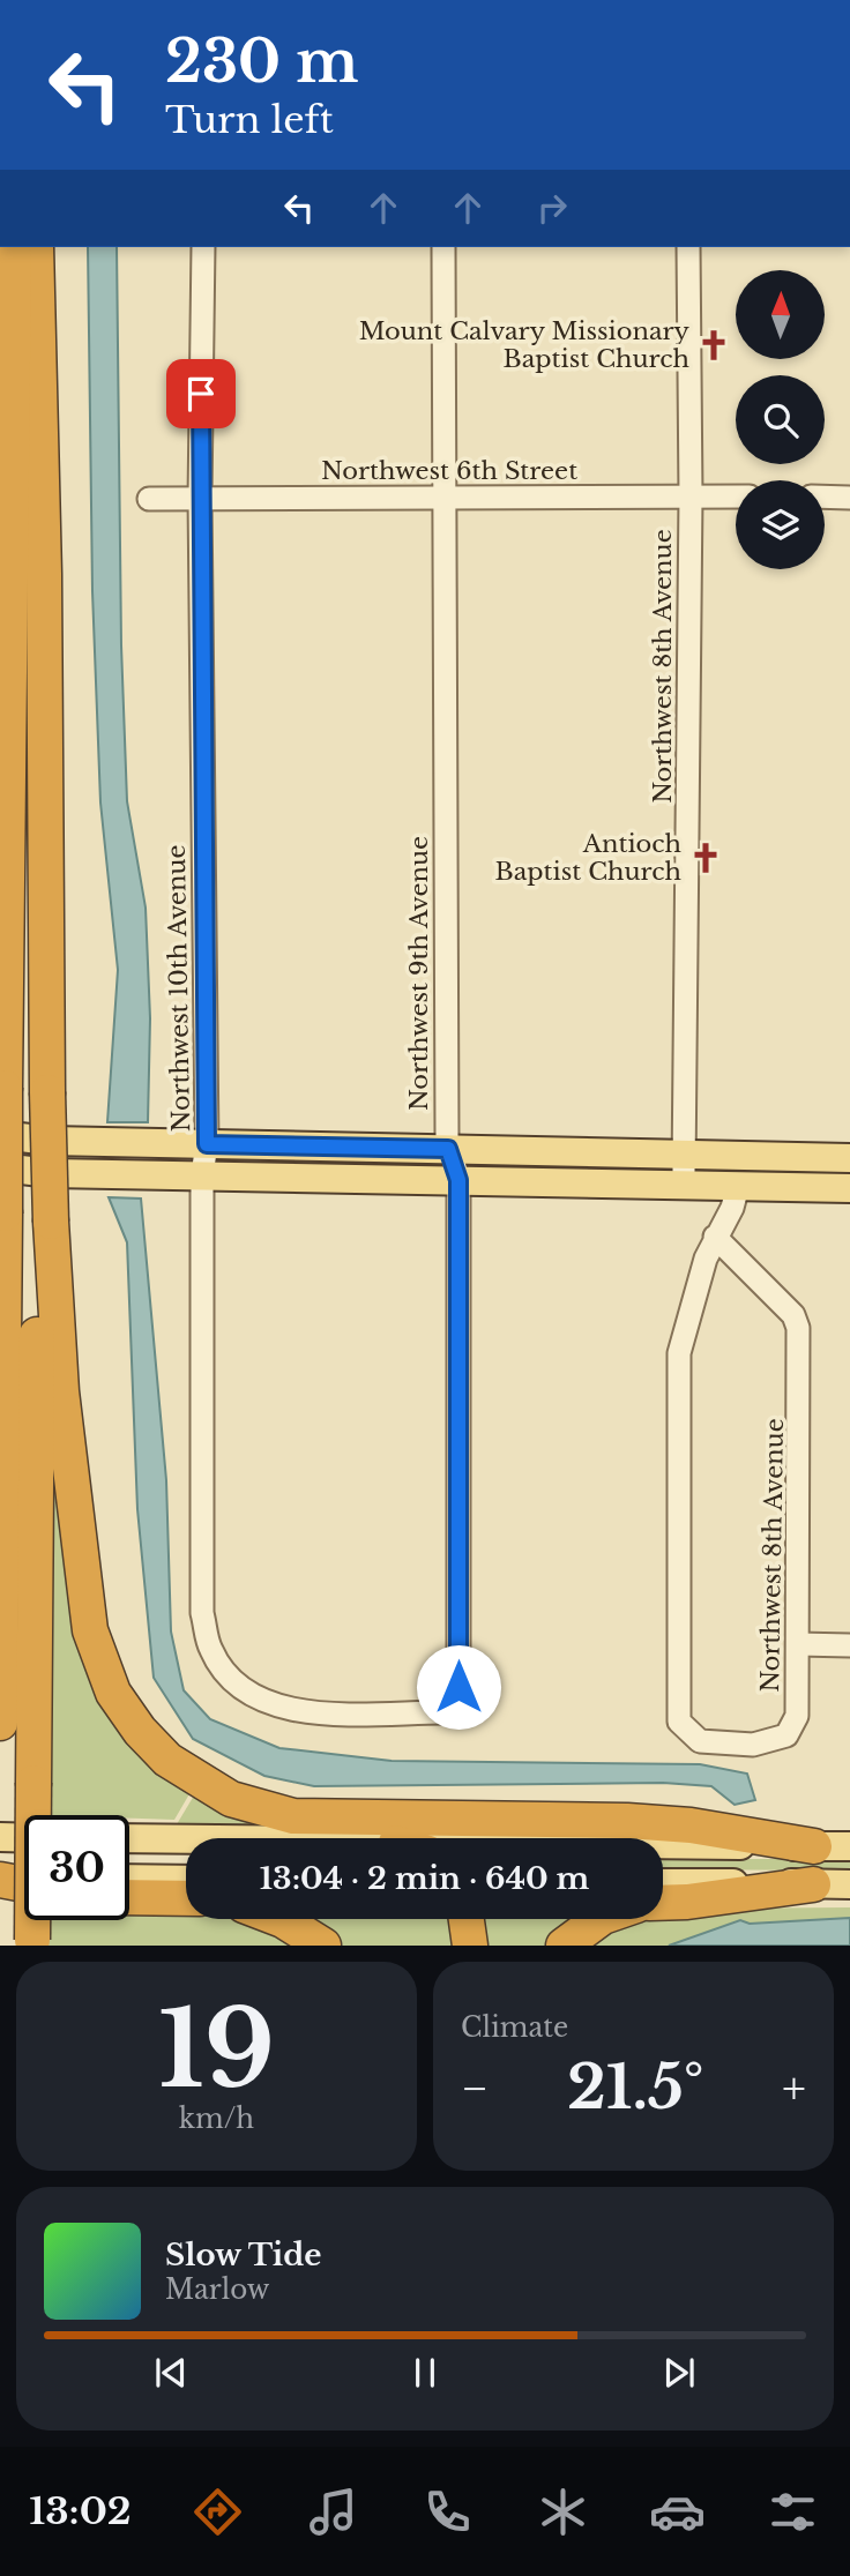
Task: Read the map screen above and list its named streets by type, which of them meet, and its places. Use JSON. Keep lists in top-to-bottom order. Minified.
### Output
{"streets":{"street":["Northwest 6th Street","Northwest 8th Avenue","Northwest 9th Avenue","Northwest 10th Avenue"]},"crossings":[["Northwest 6th Street","Northwest 8th Avenue"],["Northwest 6th Street","Northwest 9th Avenue"],["Northwest 6th Street","Northwest 10th Avenue"],["Northwest 9th Avenue","Northwest 10th Avenue"]],"places":{"church":["Mount Calvary Missionary Baptist Church","Antioch Baptist Church"]},"north":"top","page":{"turn":["230 m","Turn left"],"limit":"30","trip":"13:04 · 2 min · 640 m","tile":[["19","km/h"],"Climate"],"heat":["−","21.5°","+"],"song":["Slow Tide","Marlow"],"tabs":"13:02"}}
